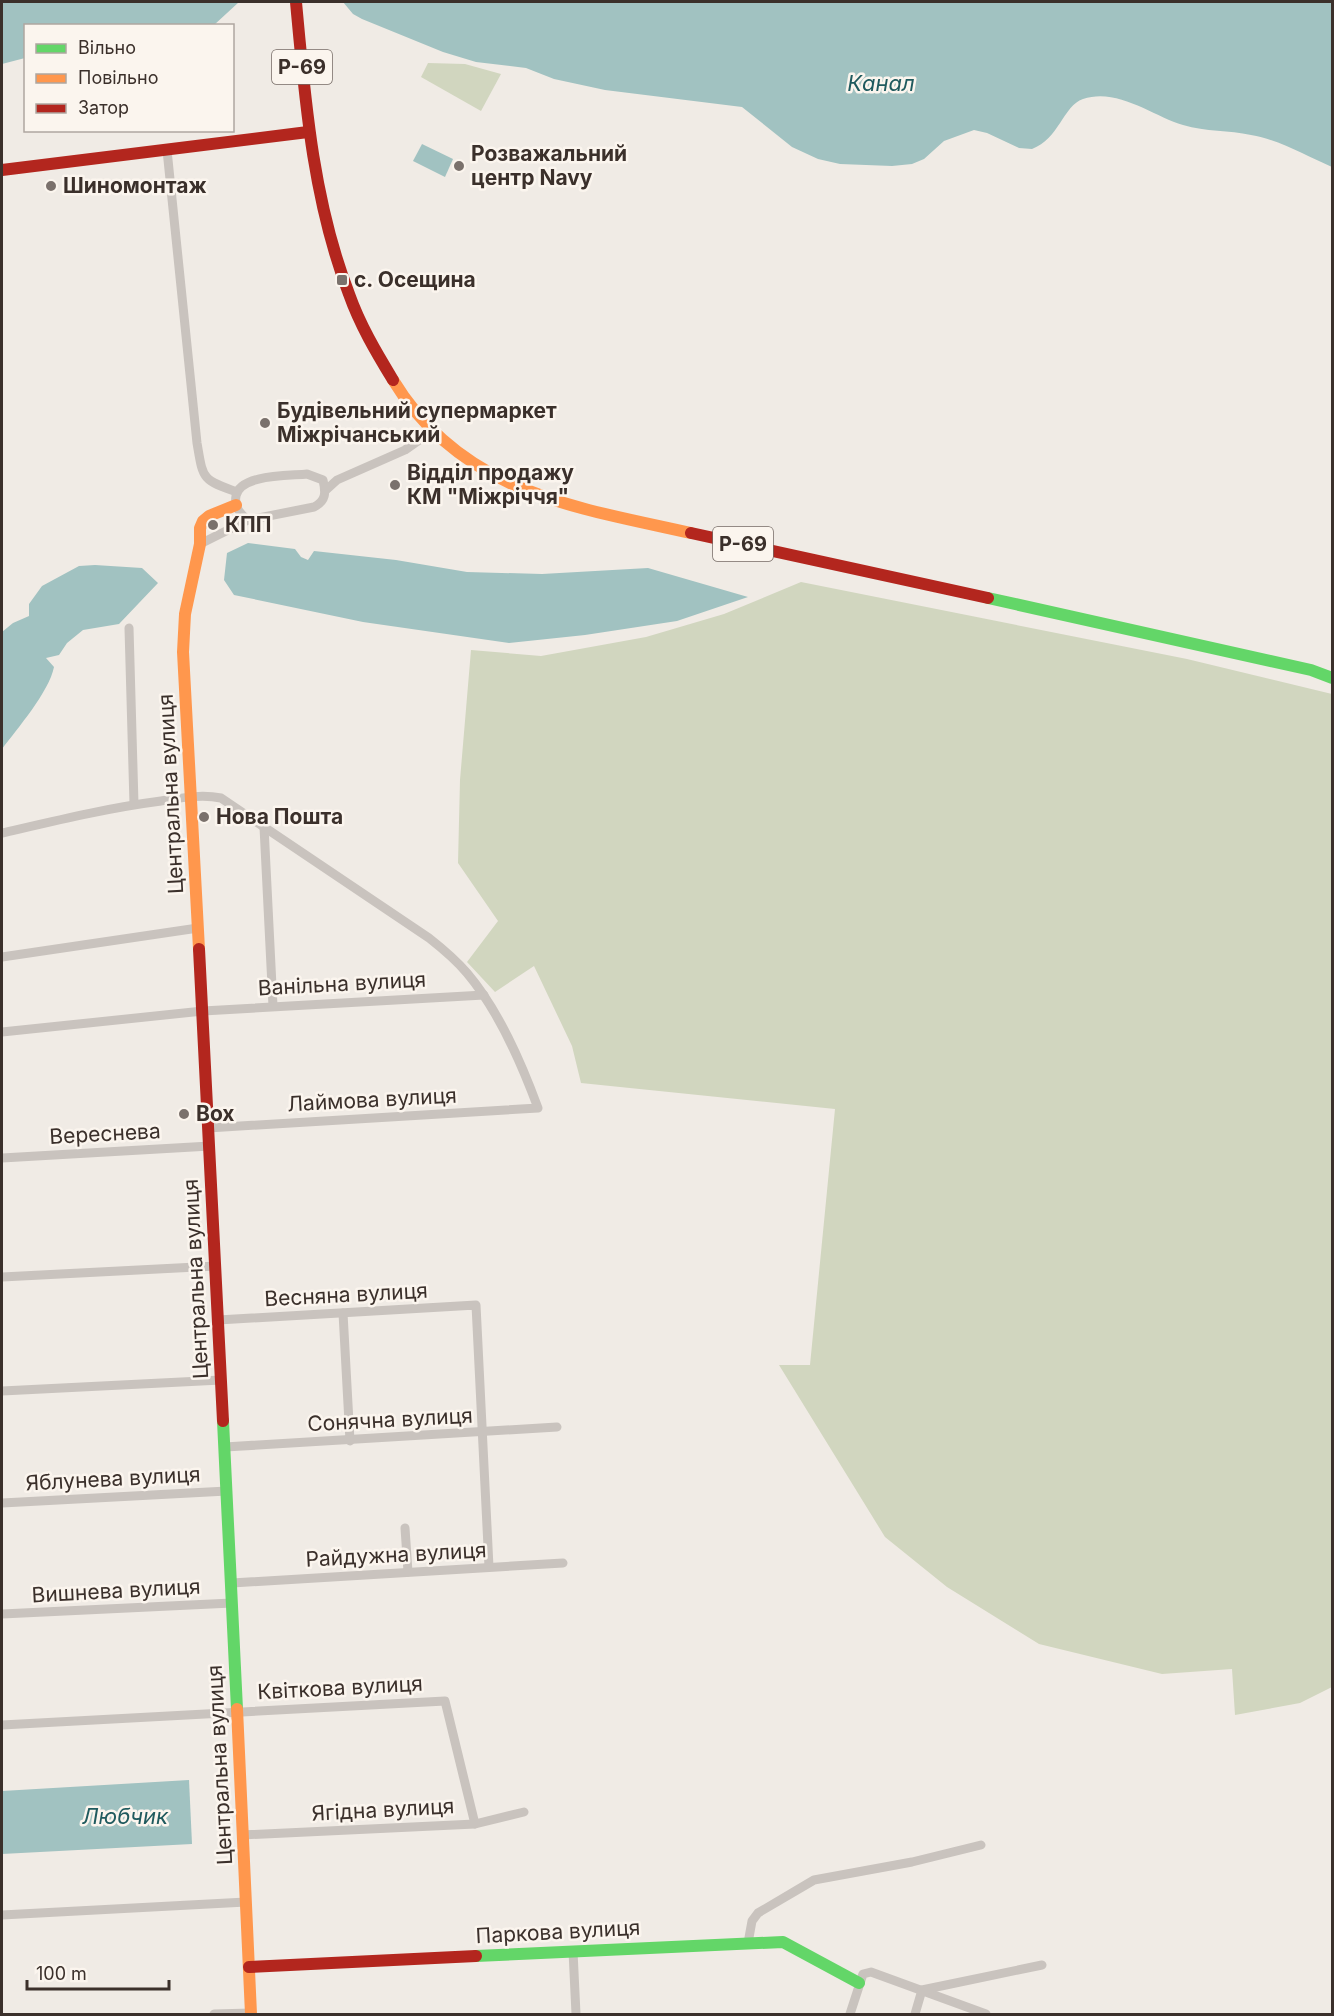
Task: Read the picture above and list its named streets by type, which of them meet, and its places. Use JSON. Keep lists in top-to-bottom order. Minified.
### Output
{"streets":{"street":["Р-69","Центральна вулиця","Ванільна вулиця","Лаймова вулиця","Вереснева","Весняна вулиця","Сонячна вулиця","Яблунева вулиця","Райдужна вулиця","Вишнева вулиця","Квіткова вулиця","Ягідна вулиця","Паркова вулиця"]},"crossings":[["Центральна вулиця","Ванільна вулиця"],["Центральна вулиця","Лаймова вулиця"],["Центральна вулиця","Вереснева"],["Центральна вулиця","Весняна вулиця"],["Центральна вулиця","Сонячна вулиця"],["Центральна вулиця","Яблунева вулиця"],["Центральна вулиця","Райдужна вулиця"],["Центральна вулиця","Вишнева вулиця"],["Центральна вулиця","Квіткова вулиця"],["Центральна вулиця","Ягідна вулиця"],["Центральна вулиця","Паркова вулиця"],["Ванільна вулиця","Лаймова вулиця"],["Весняна вулиця","Сонячна вулиця"],["Квіткова вулиця","Ягідна вулиця"]],"water":["Канал","Любчик"],"places":{"other":["Розважальний центр Navy","Шиномонтаж","Будівельний супермаркет Міжрічанський","Відділ продажу КМ \"Міжріччя\"","КПП","Нова Пошта","Box"],"transit":["с. Осещина"]},"legend":["Вільно","Повільно","Затор"],"scale_bar":"100 m"}
